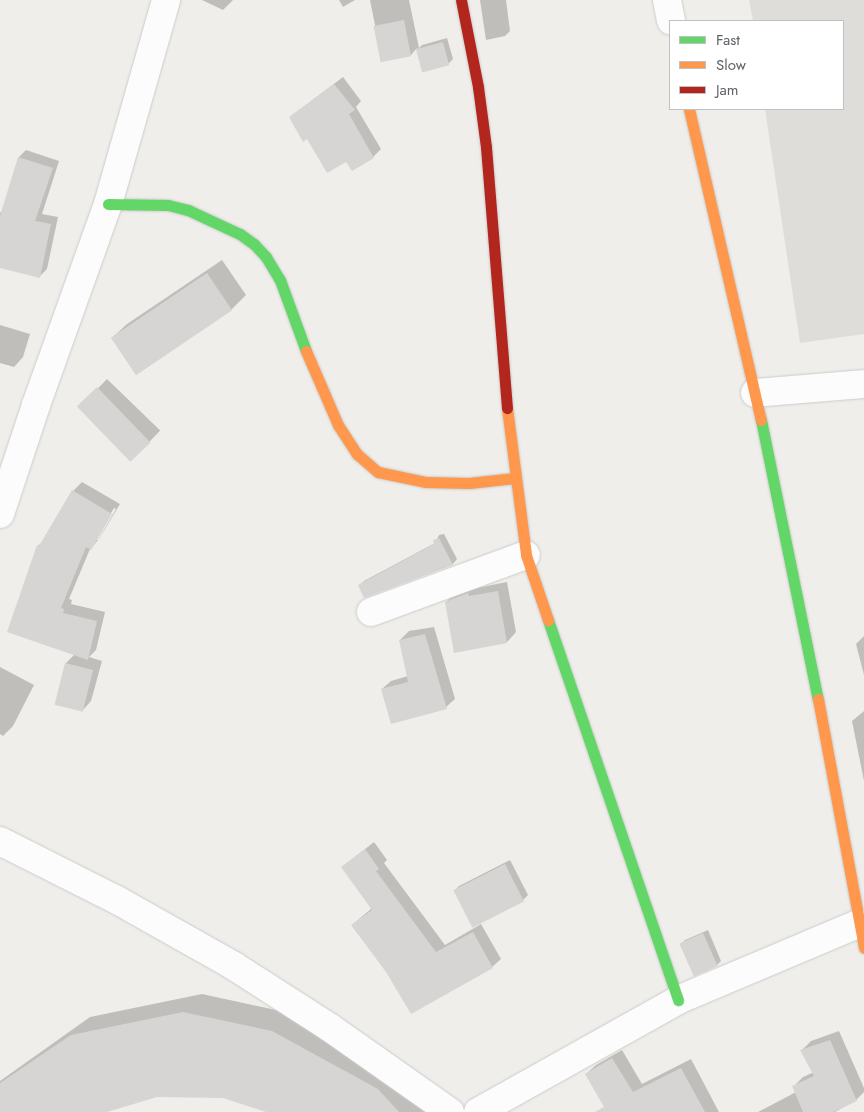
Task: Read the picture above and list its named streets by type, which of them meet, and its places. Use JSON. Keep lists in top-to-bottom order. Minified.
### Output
{"legend":["Fast","Slow","Jam"]}
